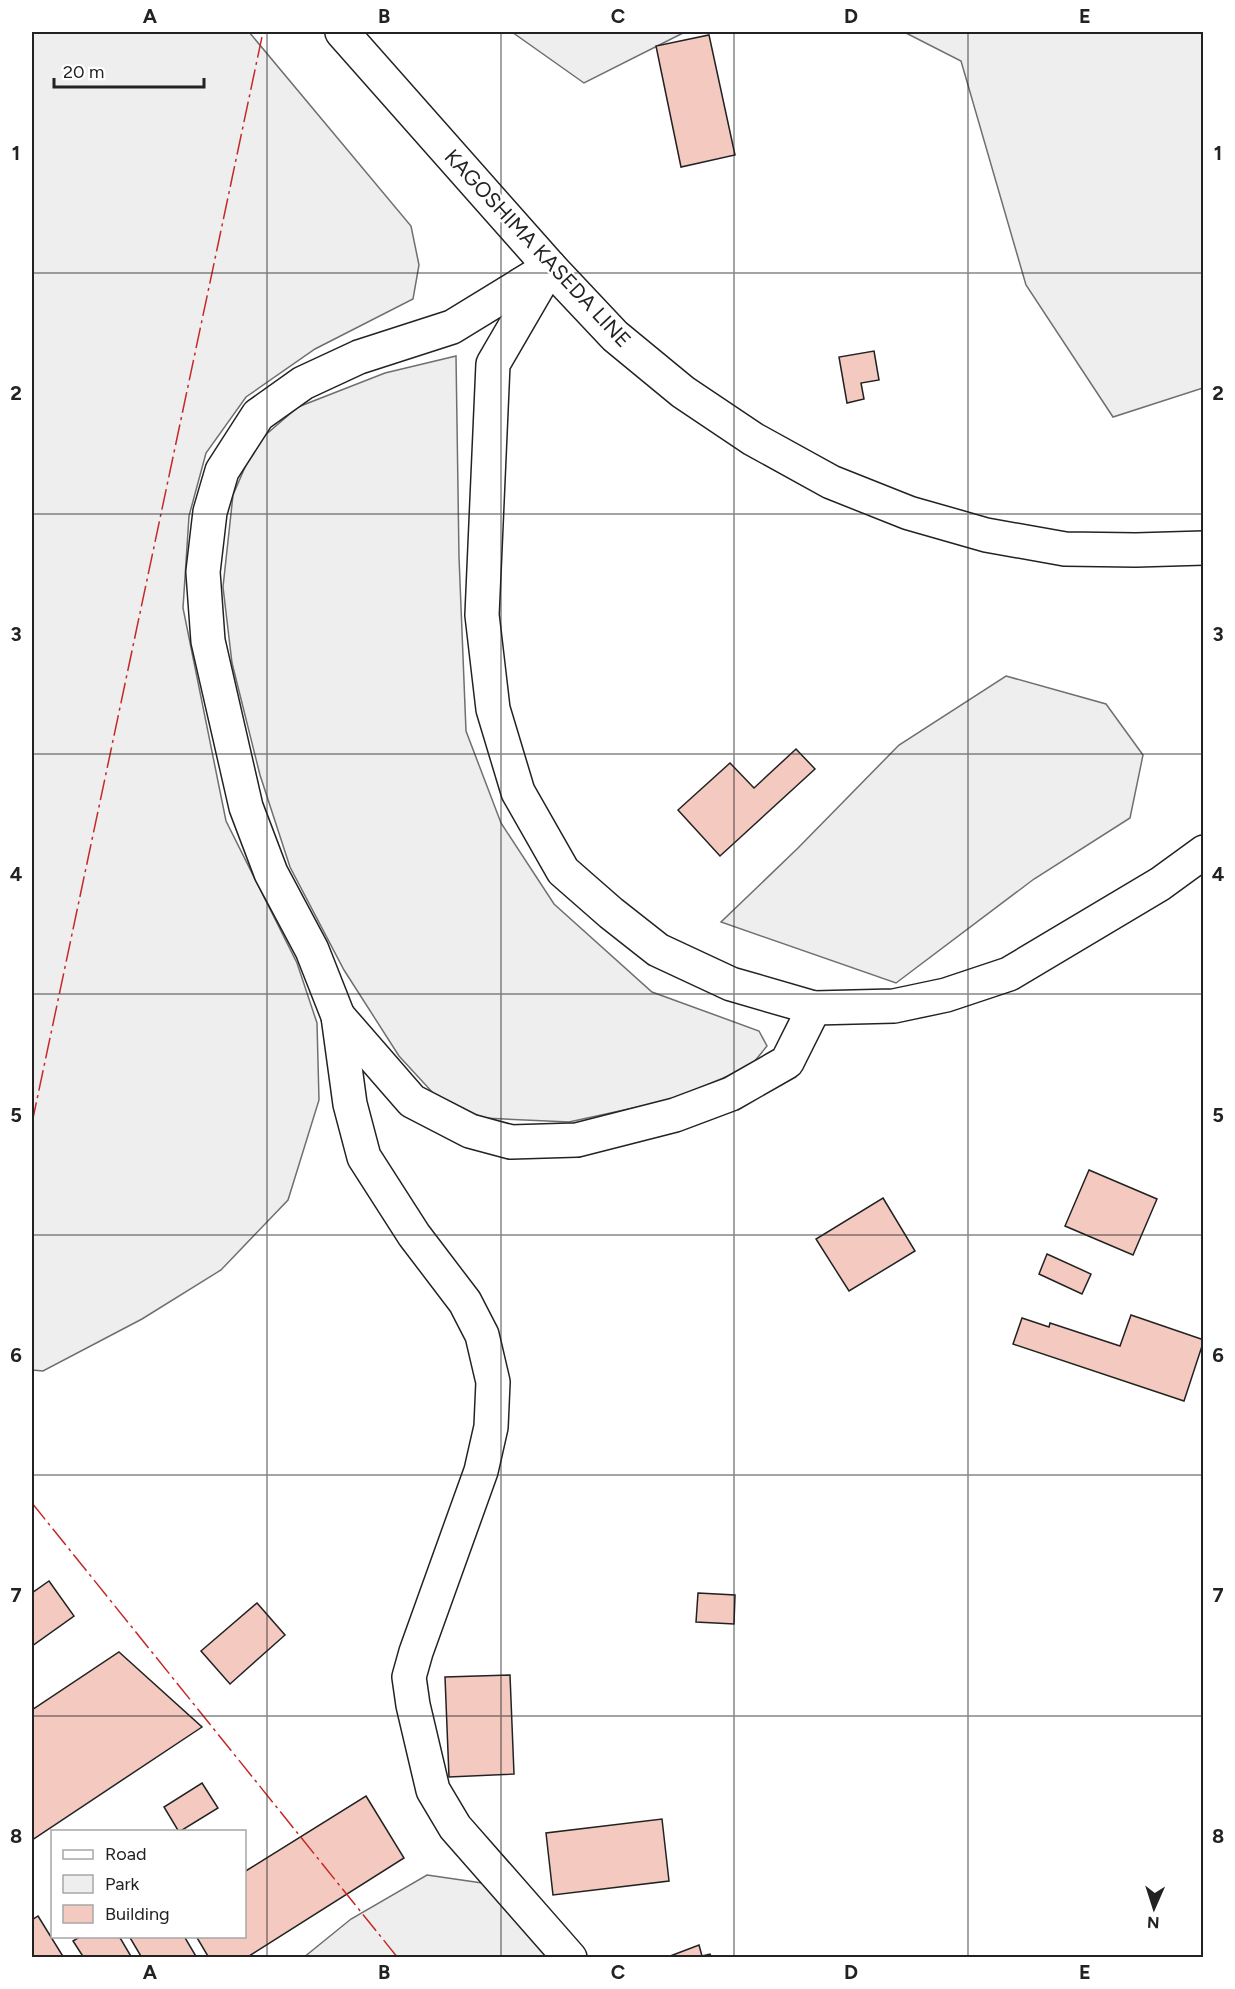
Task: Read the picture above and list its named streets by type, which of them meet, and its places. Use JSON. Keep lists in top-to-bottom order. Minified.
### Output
{"streets":{"street":["KAGOSHIMA KASEDA LINE"]},"legend":["Road","Park","Building"],"scale_bar":"20 m","north":"bottom","grid":{"columns":["A","B","C","D","E"],"rows":["1","2","3","4","5","6","7","8"]}}
